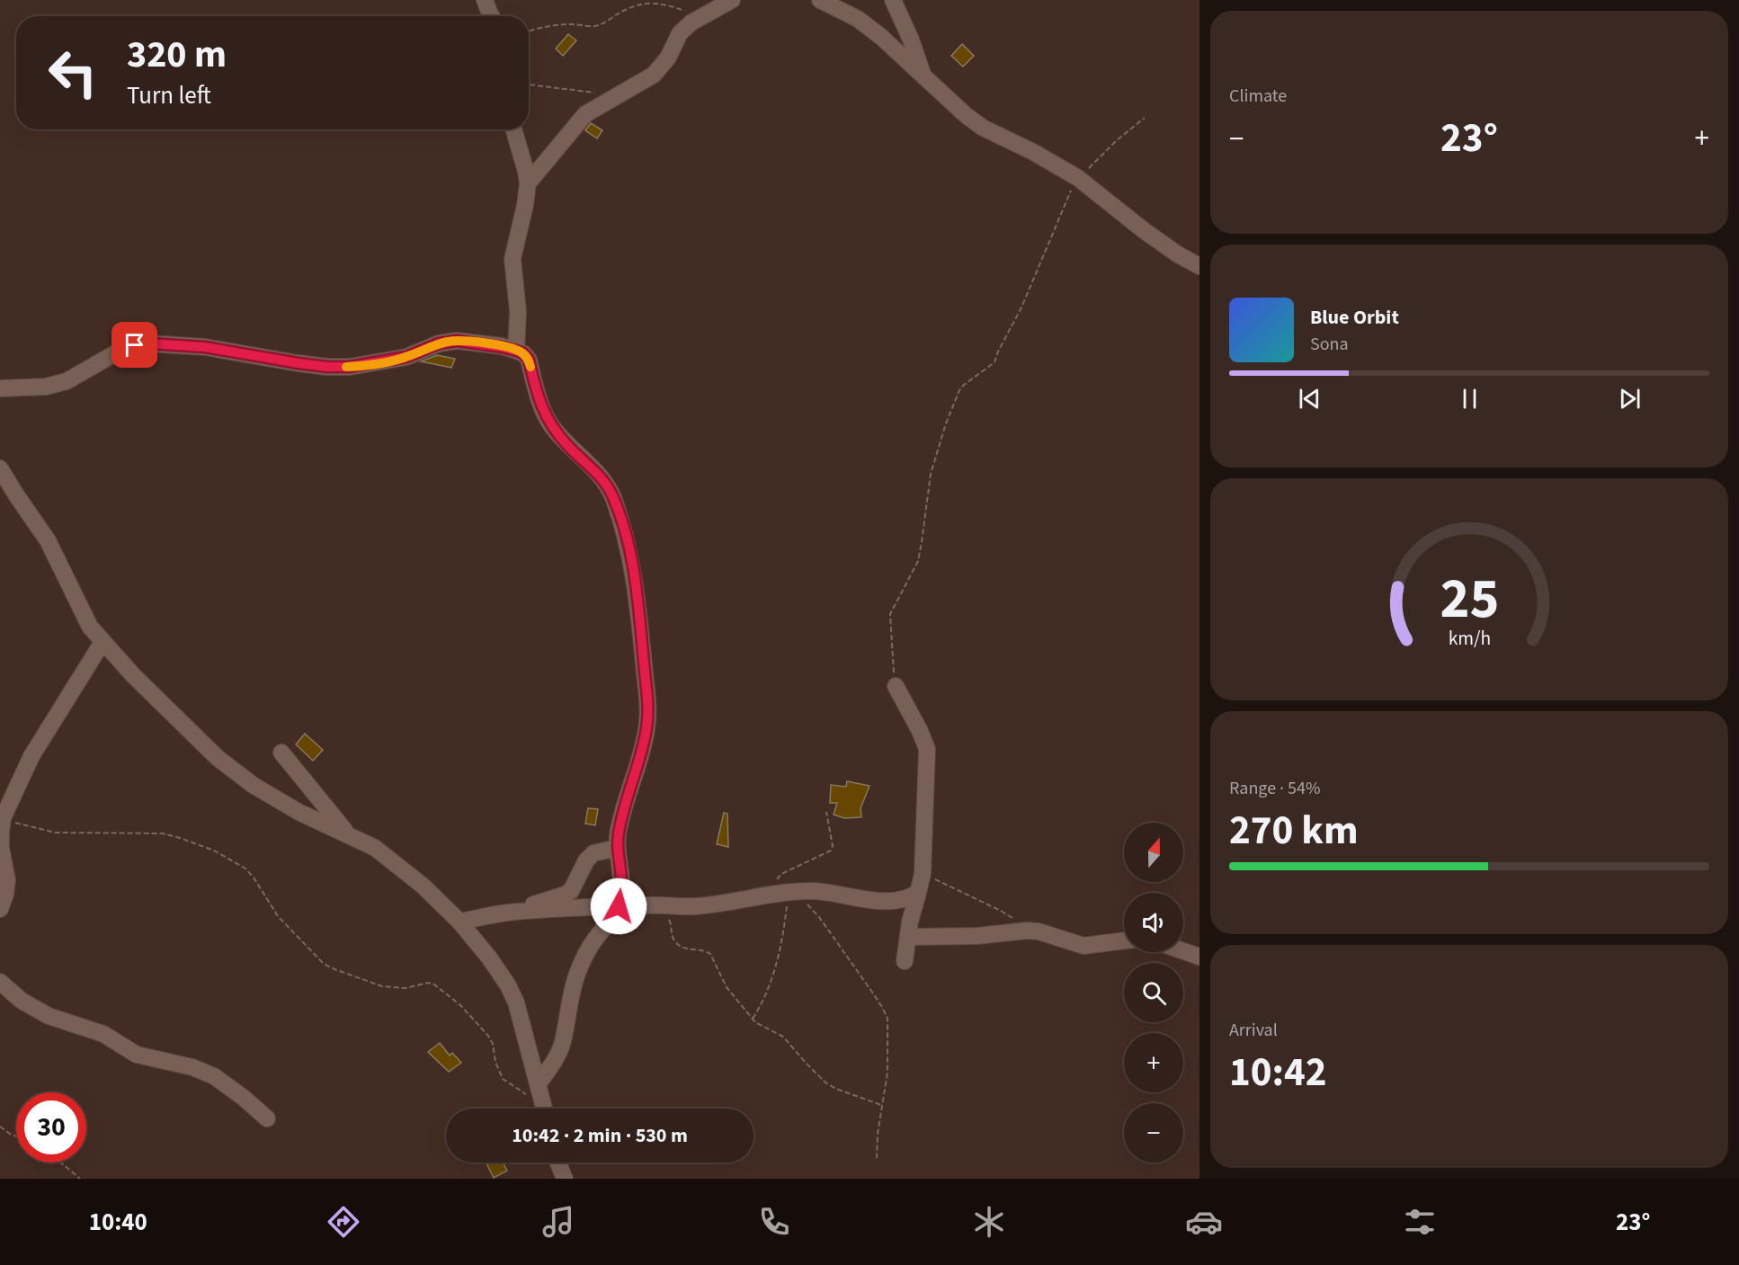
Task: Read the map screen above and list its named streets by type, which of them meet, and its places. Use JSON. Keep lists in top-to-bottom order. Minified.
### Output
{"north":"top","page":{"tile":["Climate",["Range · 54%","270 km"],["Arrival","10:42"]],"turn":["320 m","Turn left"],"heat":["−","23°","+"],"song":["Blue Orbit","Sona"],"map_buttons":["+","−"],"limit":"30","trip":"10:42 · 2 min · 530 m","tabs":["10:40","23°"],"gauge":["25","km/h"]}}
